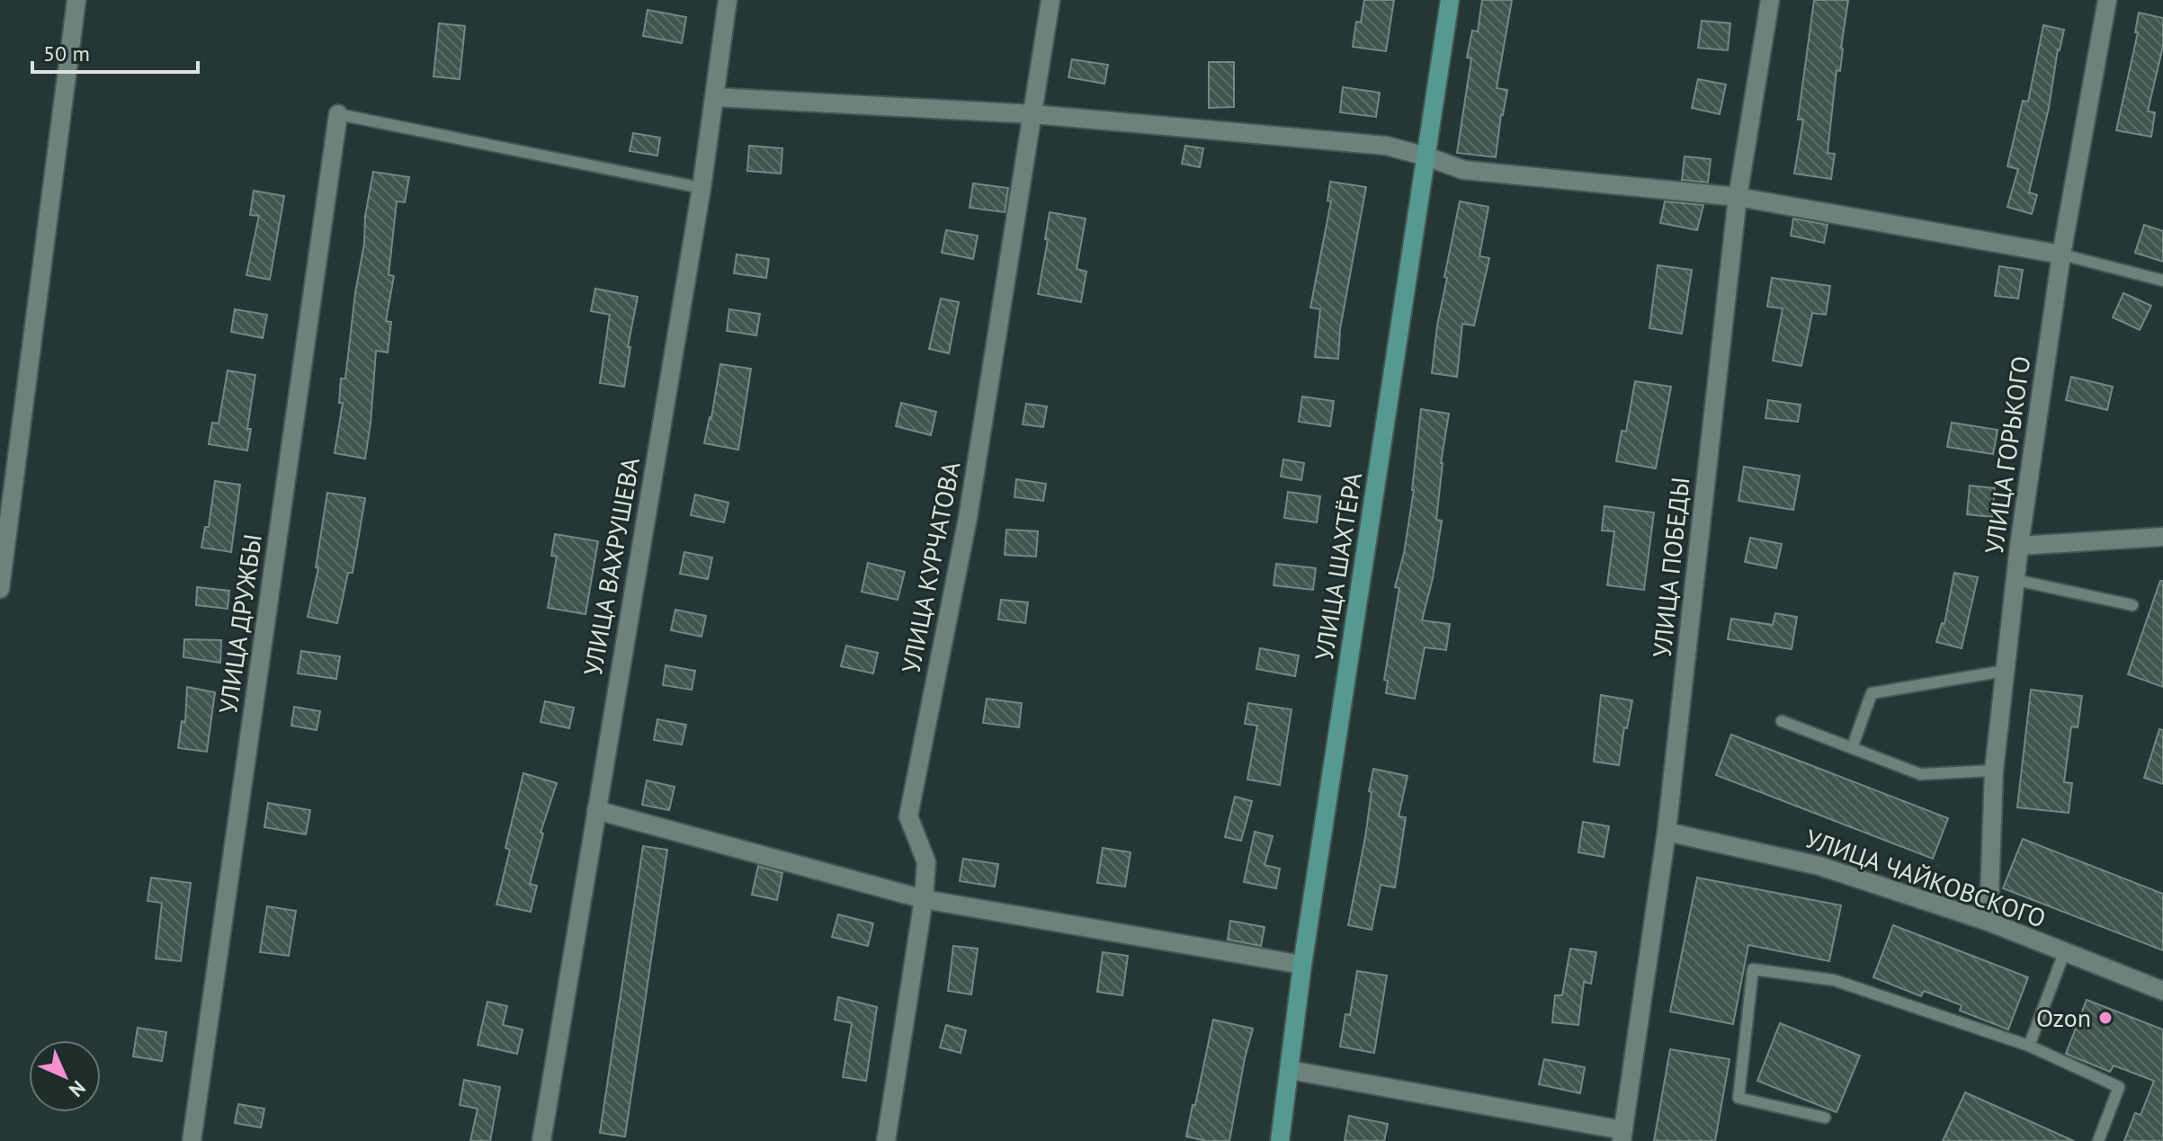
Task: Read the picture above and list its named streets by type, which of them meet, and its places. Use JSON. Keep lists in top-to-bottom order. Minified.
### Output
{"streets":{"street":["УЛИЦА ГОРЬКОГО","УЛИЦА ВАХРУШЕВА","УЛИЦА ШАХТЁРА","УЛИЦА КУРЧАТОВА","УЛИЦА ПОБЕДЫ","УЛИЦА ДРУЖБЫ","УЛИЦА ЧАЙКОВСКОГО"]},"crossings":[["УЛИЦА ГОРЬКОГО","УЛИЦА ЧАЙКОВСКОГО"],["УЛИЦА ПОБЕДЫ","УЛИЦА ЧАЙКОВСКОГО"]],"places":["Ozon"],"scale_bar":"50 m","north":"bottom right"}
